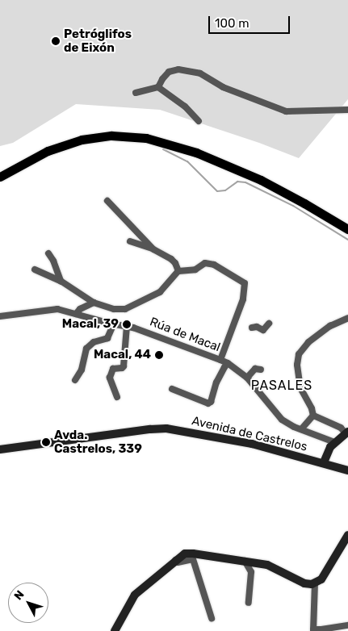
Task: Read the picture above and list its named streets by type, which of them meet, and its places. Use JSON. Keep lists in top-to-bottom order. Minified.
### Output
{"streets":{"street":["Rúa de Macal","Avenida de Castrelos"]},"districts":["PASALES"],"places":["Petróglifos de Eixón","Macal, 39","Macal, 44","Avda. Castrelos, 339"],"scale_bar":"100 m","north":"top left"}
